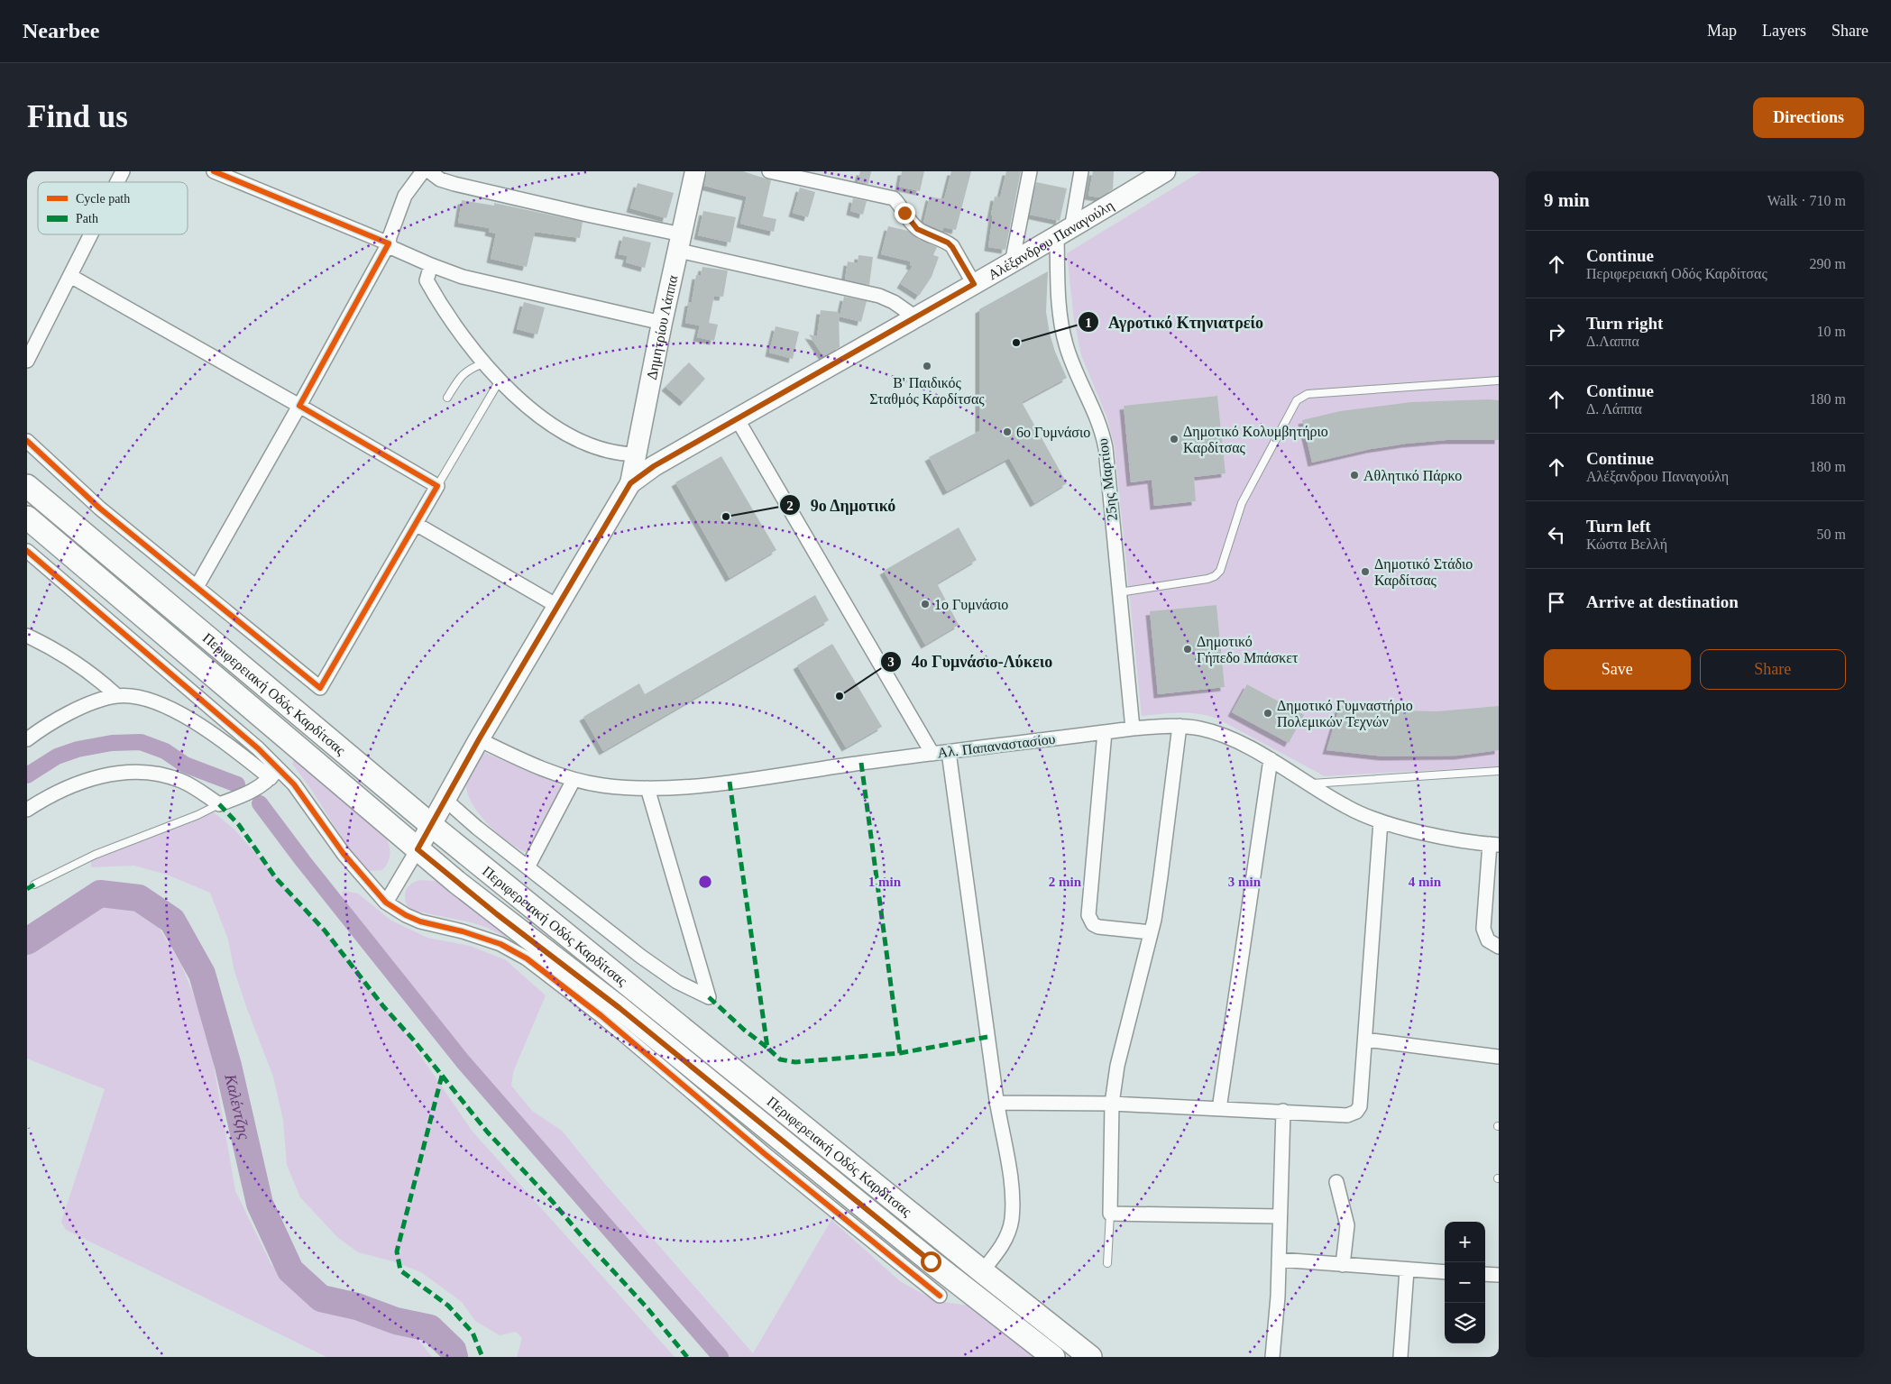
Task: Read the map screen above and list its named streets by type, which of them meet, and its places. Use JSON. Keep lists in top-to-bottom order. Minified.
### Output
{"streets":{"main road":["Περιφερειακή Οδός Καρδίτσας"],"street":["Αλέξανδρου Παναγούλη","Δημητρίου Λάππα","25ης Μαρτίου","Αλ. Παπαναστασίου"]},"crossings":[["Αλέξανδρου Παναγούλη","Δημητρίου Λάππα"],["Αλέξανδρου Παναγούλη","25ης Μαρτίου"],["25ης Μαρτίου","Αλ. Παπαναστασίου"]],"water":["Καλέντζης"],"places":["Αγροτικό Κτηνιατρείο","Β' Παιδικός Σταθμός Καρδίτσας","6ο Γυμνάσιο","Δημοτικό Κολυμβητήριο Καρδίτσας","Αθλητικό Πάρκο","9ο Δημοτικό","Δημοτικό Στάδιο Καρδίτσας","1ο Γυμνάσιο","Δημοτικό Γήπεδο Μπάσκετ","4ο Γυμνάσιο-Λύκειο","Δημοτικό Γυμναστήριο Πολεμικών Τεχνών"],"legend":["Cycle path","Path"],"page":{"header":"Nearbee","nav":["Map","Layers","Share"],"buttons":["Directions",["Save","Share"]],"title":"Find us","heading":["9 min","Walk · 710 m"],"list":[["Continue","Περιφερειακή Οδός Καρδίτσας","290 m"],["Turn right","Δ.Λαππα","10 m"],["Continue","Δ. Λάππα","180 m"],["Continue","Αλέξανδρου Παναγούλη","180 m"],["Turn left","Κώστα Βελλή","50 m"],"Arrive at destination"],"map_buttons":["+","−"]},"rings":["1 min","2 min","3 min","4 min"]}
